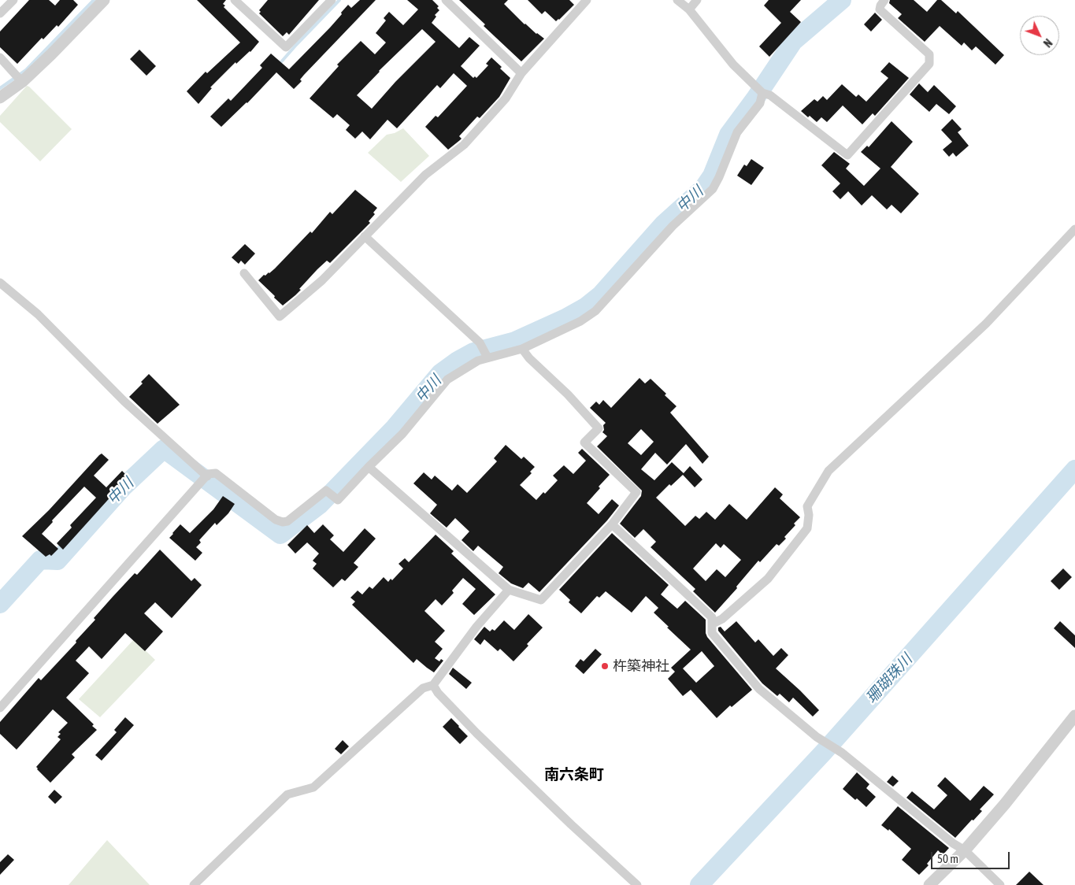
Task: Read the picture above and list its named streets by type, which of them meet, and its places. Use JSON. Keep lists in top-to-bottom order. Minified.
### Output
{"districts":["南六条町"],"water":["中川","珊瑚珠川"],"places":["杵築神社"],"scale_bar":"50 m","north":"bottom right"}
